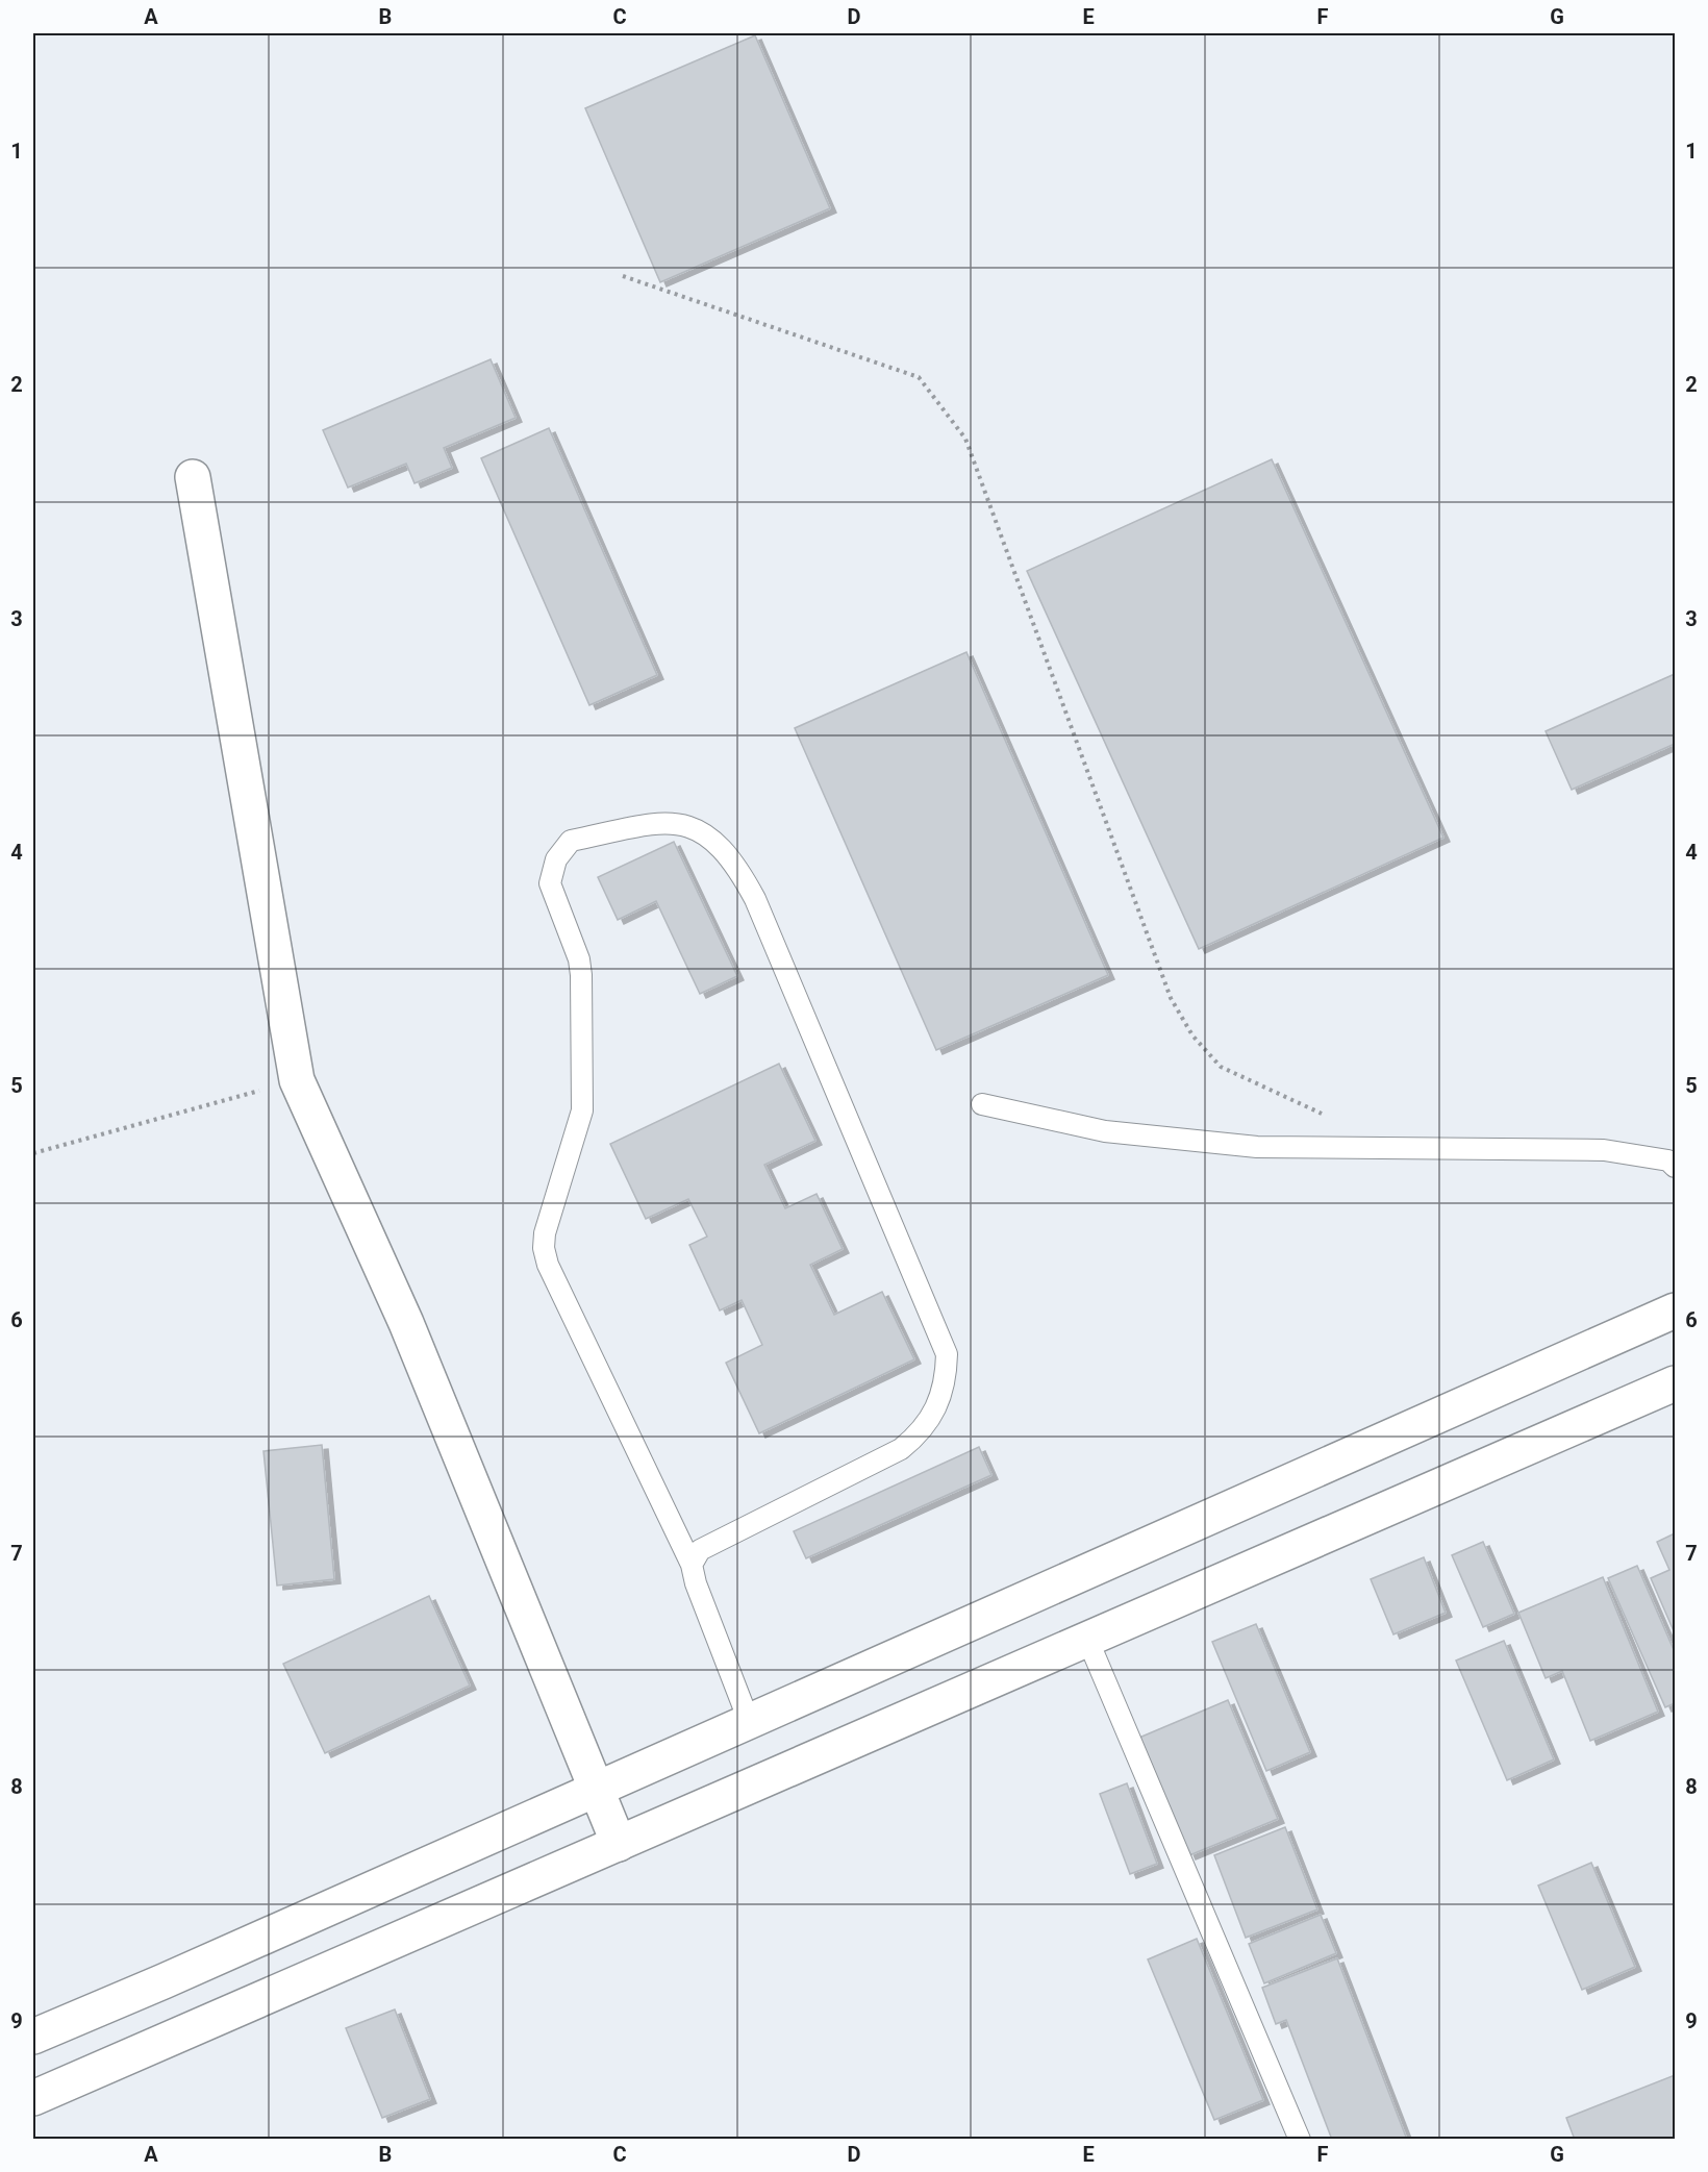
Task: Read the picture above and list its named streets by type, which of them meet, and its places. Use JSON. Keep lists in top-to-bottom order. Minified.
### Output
{"grid":{"columns":["A","B","C","D","E","F","G"],"rows":["1","2","3","4","5","6","7","8","9"]}}
